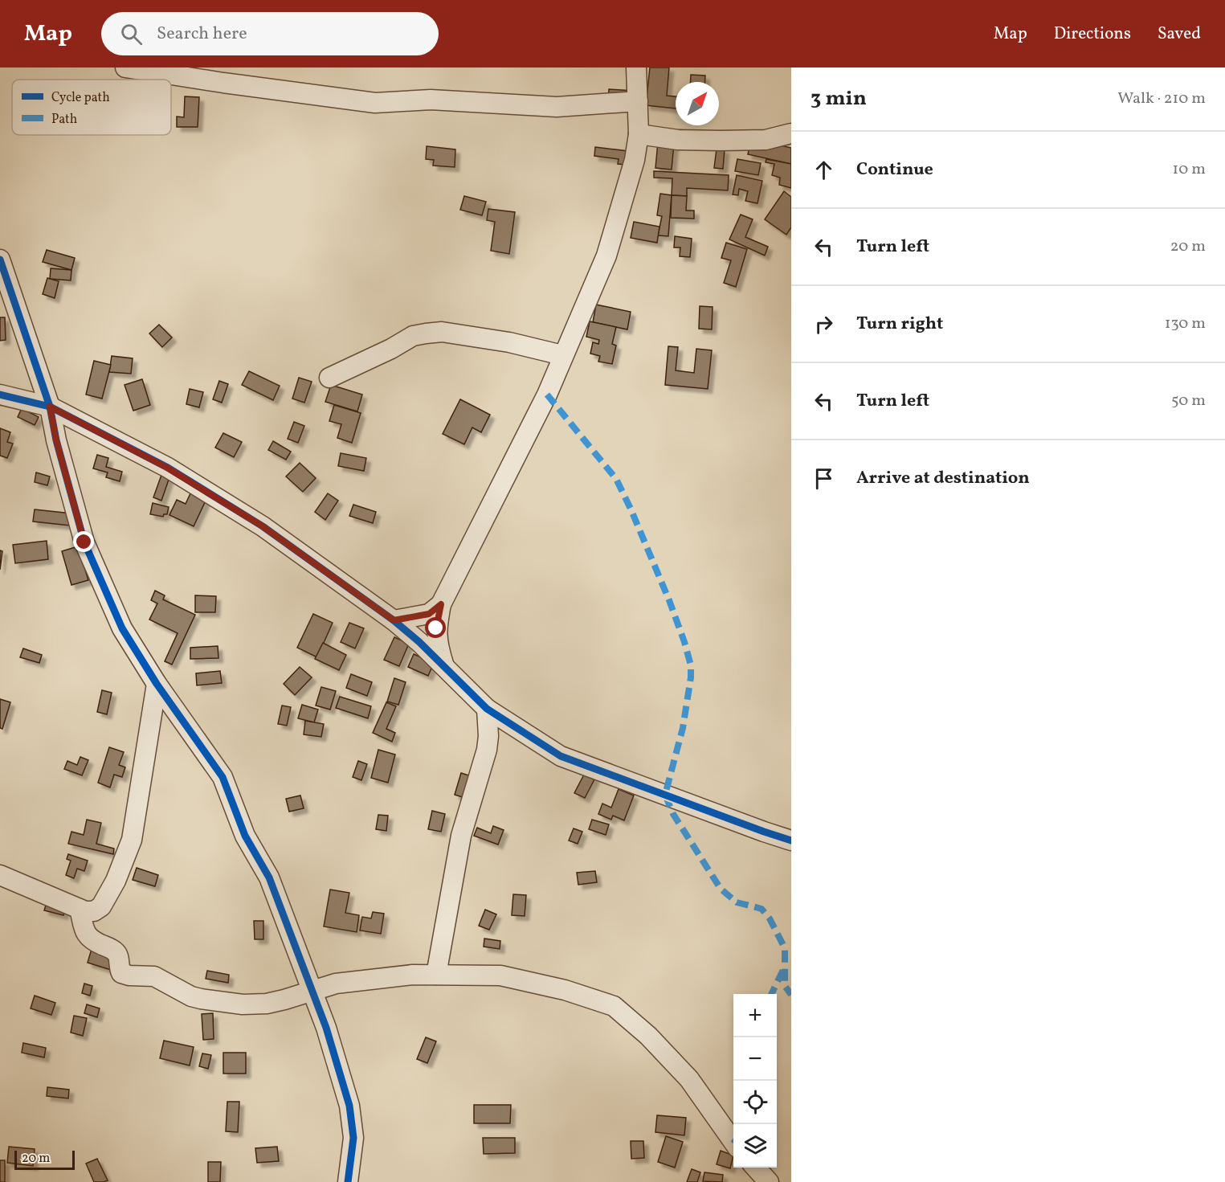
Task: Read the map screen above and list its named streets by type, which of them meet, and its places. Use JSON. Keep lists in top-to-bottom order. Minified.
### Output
{"legend":["Cycle path","Path"],"scale_bar":"20 m","north":"top right","page":{"header":"Map","search":"Search here","nav":["Map","Directions","Saved"],"heading":["3 min","Walk · 210 m"],"list":[["Continue","10 m"],["Turn left","20 m"],["Turn right","130 m"],["Turn left","50 m"],"Arrive at destination"],"map_buttons":["+","−"],"scale":"20 m"}}
